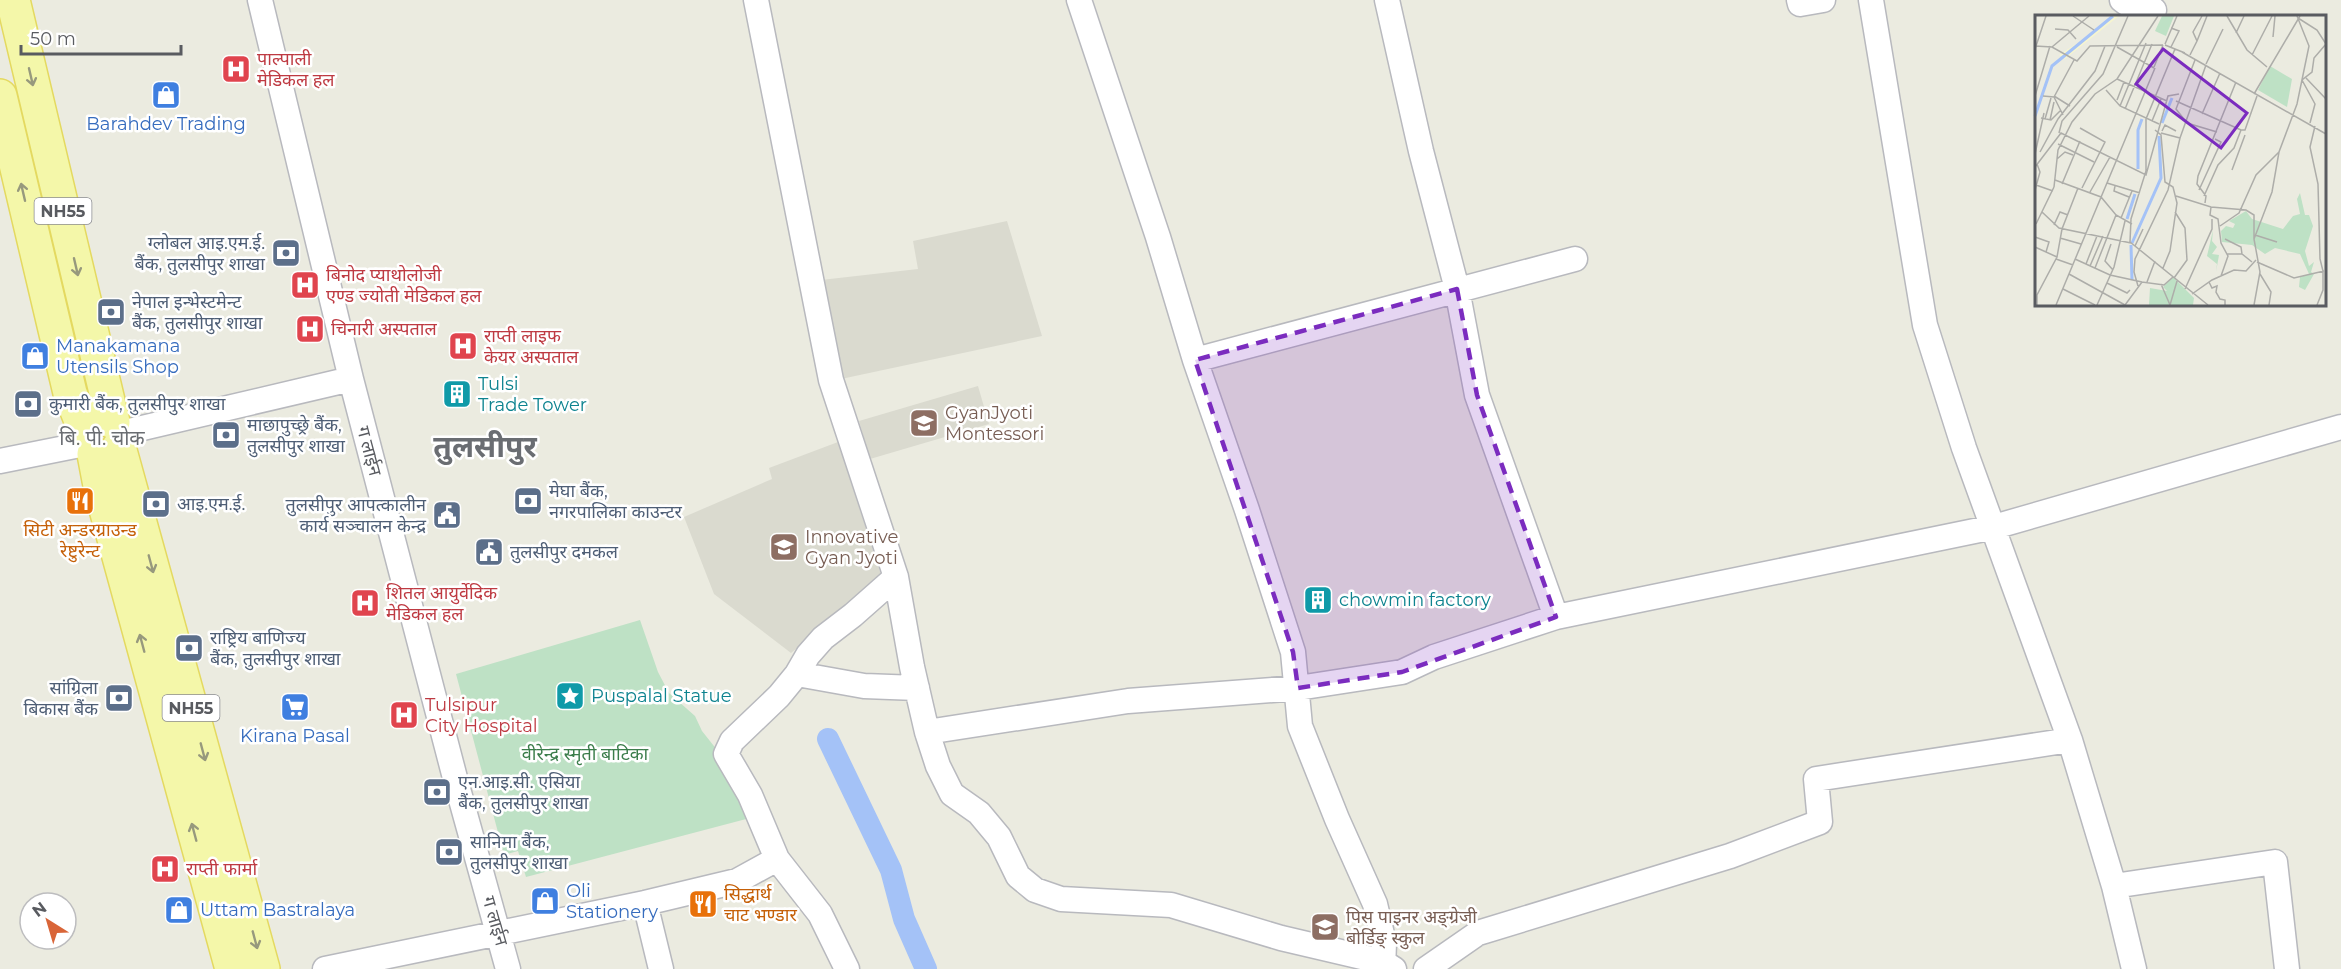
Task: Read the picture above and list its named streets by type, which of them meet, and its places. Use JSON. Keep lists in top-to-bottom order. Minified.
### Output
{"streets":{"main road":["NH55"],"street":["ग लाईन"]},"districts":["बि. पी. चोक","तुलसीपुर"],"parks":["वीरेन्द्र स्मृती बाटिका"],"places":{"hospital":["पाल्पाली मेडिकल हल","बिनोद प्याथोलोजी एण्ड ज्योती मेडिकल हल","चिनारी अस्पताल","राप्ती लाइफ केयर अस्पताल","शितल आयुर्वेदिक मेडिकल हल","Tulsipur City Hospital","राप्ती फार्मा"],"shop":["Barahdev Trading","Manakamana Utensils Shop","Oli Stationery","Uttam Bastralaya"],"bank":["ग्लोबल आइ.एम.ई. बैंक, तुलसीपुर शाखा","नेपाल इन्भेस्टमेन्ट बैंक, तुलसीपुर शाखा","कुमारी बैंक, तुलसीपुर शाखा","माछापुच्छ्रे बैंक, तुलसीपुर शाखा","मेघा बैंक, नगरपालिका काउन्टर","आइ.एम.ई.","राष्ट्रिय बाणिज्य बैंक, तुलसीपुर शाखा","सांग्रिला बिकास बैंक","एन.आइ.सी. एसिया बैंक, तुलसीपुर शाखा","सानिमा बैंक, तुलसीपुर शाखा"],"building":["Tulsi Trade Tower","chowmin factory"],"school or university":["GyanJyoti Montessori","Innovative Gyan Jyoti","पिस पाइनर अङ्‍ग्रेजी बोर्डिङ् स्कुल"],"restaurant":["सिटी अन्डरग्राउन्ड रेष्टुरेन्ट","सिद्धार्थ चाट भण्डार"],"public building":["तुलसीपुर आपत्कालीन कार्य सञ्चालन केन्द्र","तुलसीपुर दमकल"],"place":["Puspalal Statue"],"supermarket":["Kirana Pasal"]},"scale_bar":"50 m","north":"top left"}
